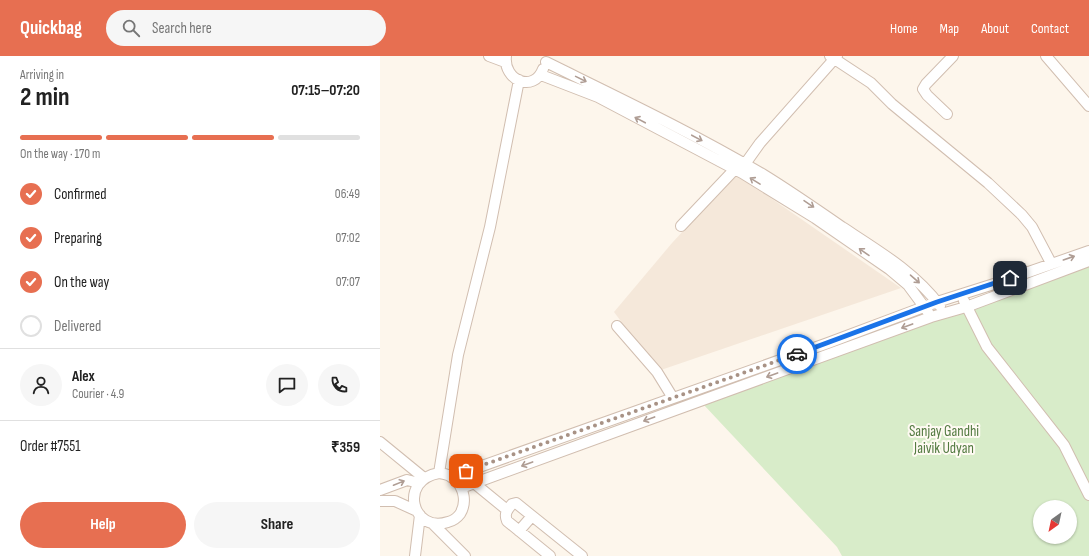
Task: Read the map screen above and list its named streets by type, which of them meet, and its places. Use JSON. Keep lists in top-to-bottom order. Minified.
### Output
{"parks":["Sanjay Gandhi Jaivik Udyan"],"north":"bottom left","page":{"header":"Quickbag","search":"Search here","nav":["Home","Map","About","Contact"],"heading":["2 min","Arriving in","07:15–07:20"],"panel":["Alex","Courier · 4.9","Order #7551","₹359"],"bar":"On the way · 170 m","list":[["Confirmed","06:49"],["Preparing","07:02"],["On the way","07:07"],"Delivered"],"buttons":["Help","Share"]}}
